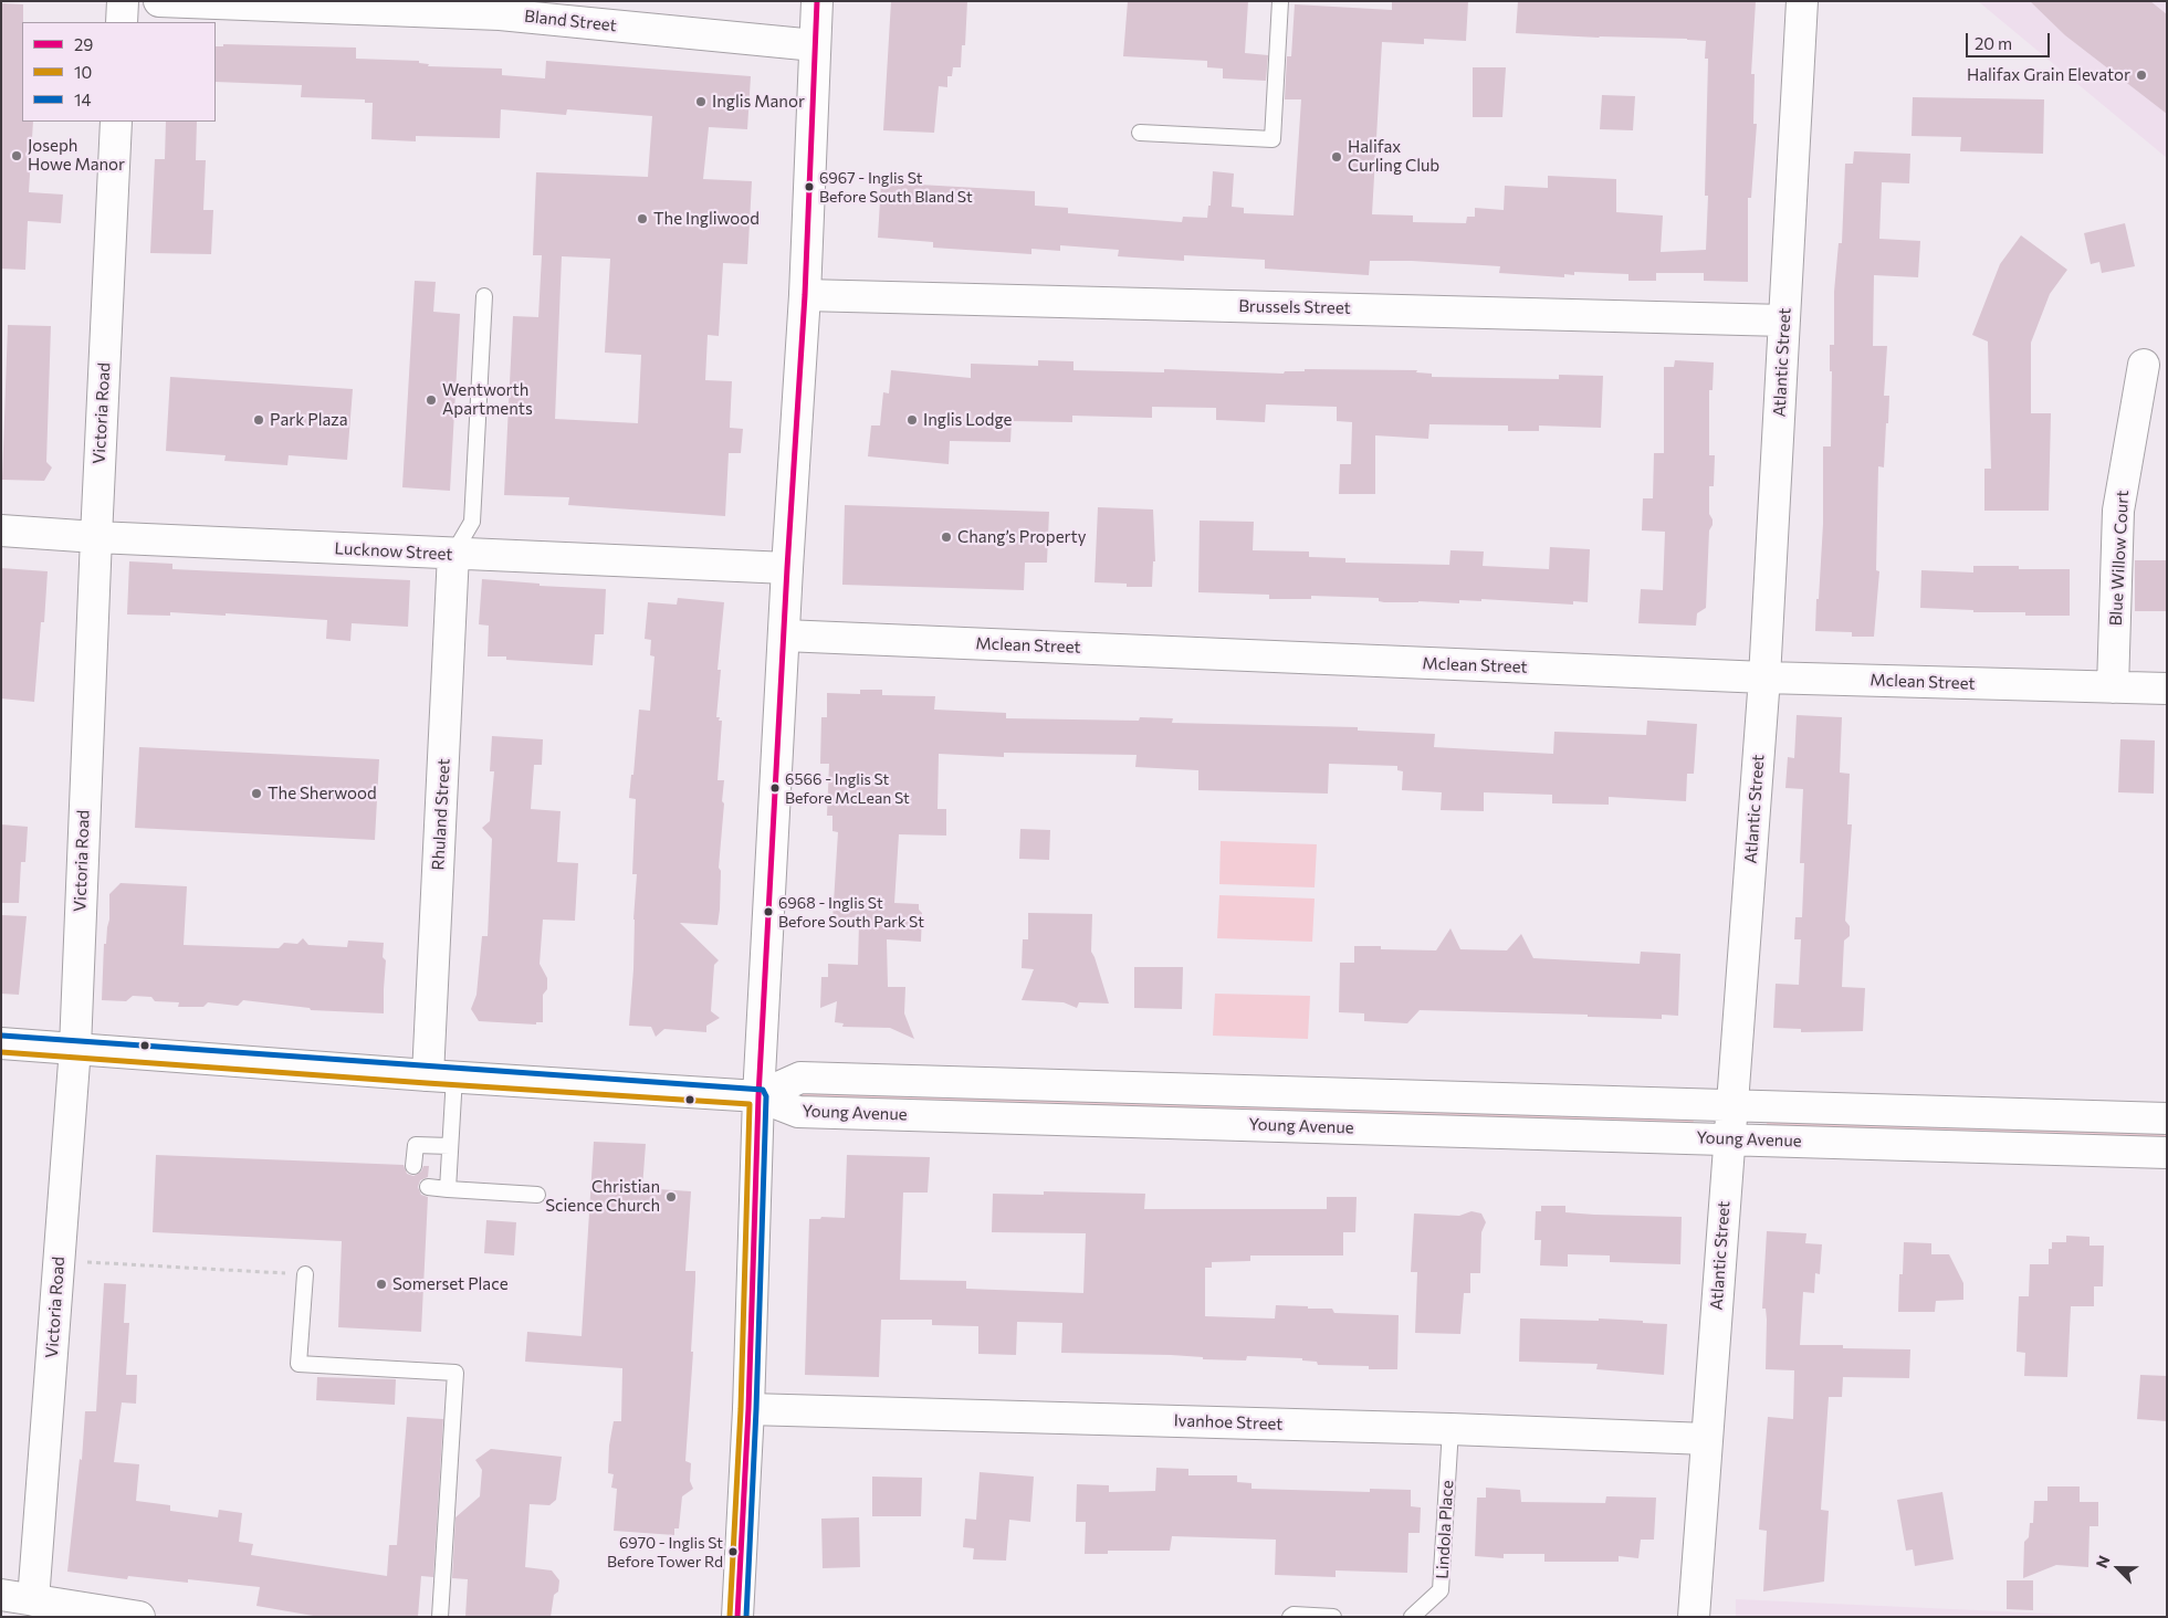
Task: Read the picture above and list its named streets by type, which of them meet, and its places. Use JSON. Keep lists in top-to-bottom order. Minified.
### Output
{"streets":{"street":["Bland Street","Brussels Street","Atlantic Street","Victoria Road","Lucknow Street","Blue Willow Court","Mclean Street","Rhuland Street","Young Avenue","Ivanhoe Street"],"lane":["Lindola Place"]},"crossings":[["Brussels Street","Atlantic Street"],["Atlantic Street","Mclean Street"],["Atlantic Street","Young Avenue"],["Atlantic Street","Ivanhoe Street"],["Victoria Road","Lucknow Street"],["Lucknow Street","Rhuland Street"],["Blue Willow Court","Mclean Street"],["Ivanhoe Street","Lindola Place"]],"places":["Halifax Grain Elevator","Inglis Manor","Joseph Howe Manor","Halifax Curling Club","6967 - Inglis St Before South Bland St","The Ingliwood","Wentworth Apartments","Park Plaza","Inglis Lodge","Chang’s Property","6566 - Inglis St Before McLean St","The Sherwood","6968 - Inglis St Before South Park St","Christian Science Church","Somerset Place","6970 - Inglis St Before Tower Rd"],"lines":["transit line 29","transit line 14","transit line 10"],"legend":["29","10","14"],"scale_bar":"20 m","north":"top left"}
